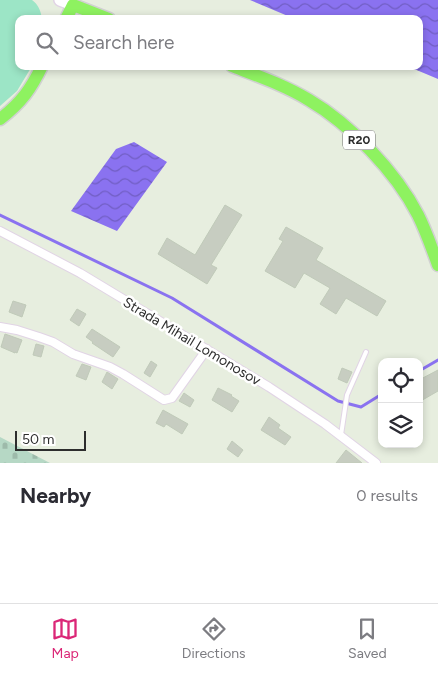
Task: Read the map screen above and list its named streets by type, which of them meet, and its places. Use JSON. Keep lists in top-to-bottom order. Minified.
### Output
{"streets":{"main road":["R20"],"street":["Strada Mihail Lomonosov"]},"scale_bar":"50 m","page":{"search":"Search here","scale":"50 m","heading":["Nearby","0 results"],"nav":["Map","Directions","Saved"]}}
